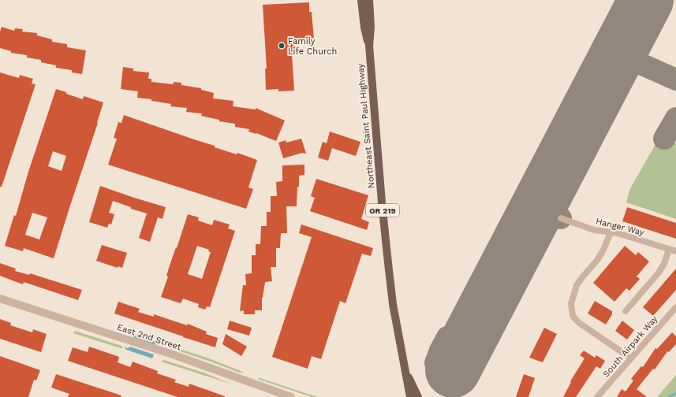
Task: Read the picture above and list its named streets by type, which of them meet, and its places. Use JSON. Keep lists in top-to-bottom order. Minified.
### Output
{"streets":{"main road":["Northeast Saint Paul Highway","OR 219"],"street":["Hanger Way","East 2nd Street","South Airpark Way"]},"crossings":[["Northeast Saint Paul Highway","OR 219"]],"places":["Family Life Church"]}
